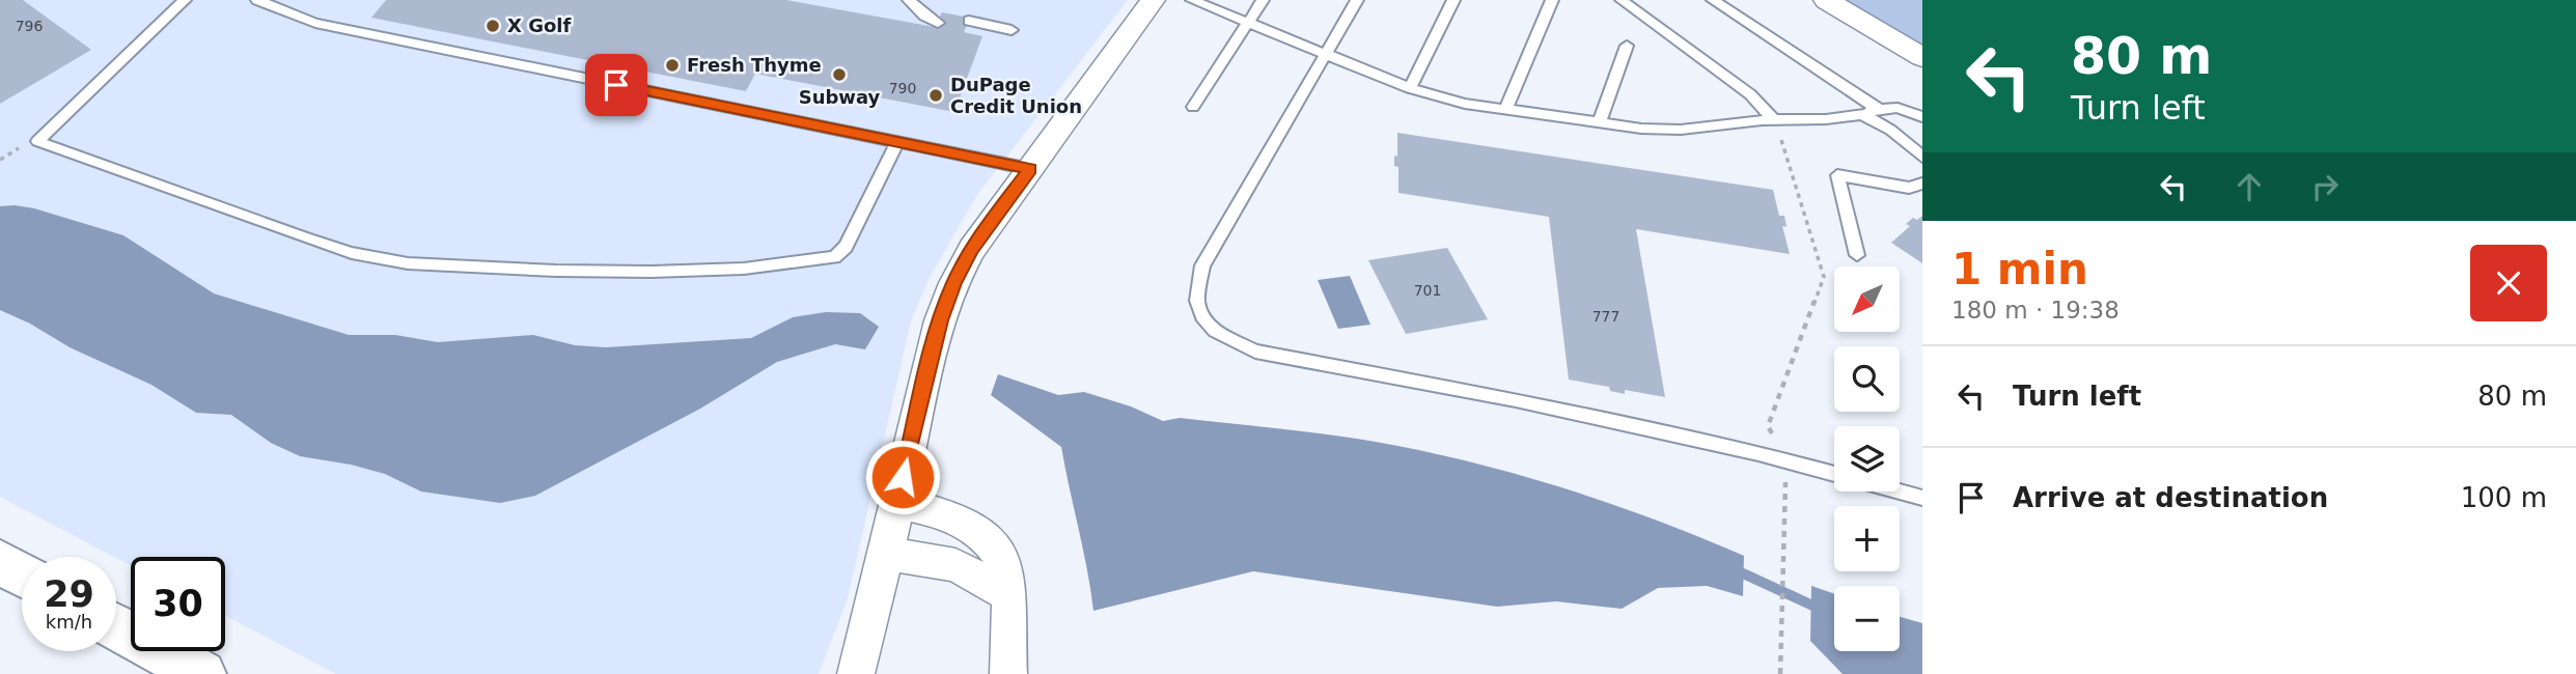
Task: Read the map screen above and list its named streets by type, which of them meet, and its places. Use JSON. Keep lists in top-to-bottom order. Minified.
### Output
{"places":["X Golf","Fresh Thyme","Subway","DuPage Credit Union"],"house_numbers":["796","790","701","777"],"north":"bottom left","page":{"turn":["80 m","Turn left"],"heading":["1 min","180 m · 19:38"],"map_buttons":["+","−"],"list":[{"name":"Turn left","value":"80 m"},{"name":"Arrive at destination","value":"100 m"}],"speed":"29 km/h","limit":"30"}}
